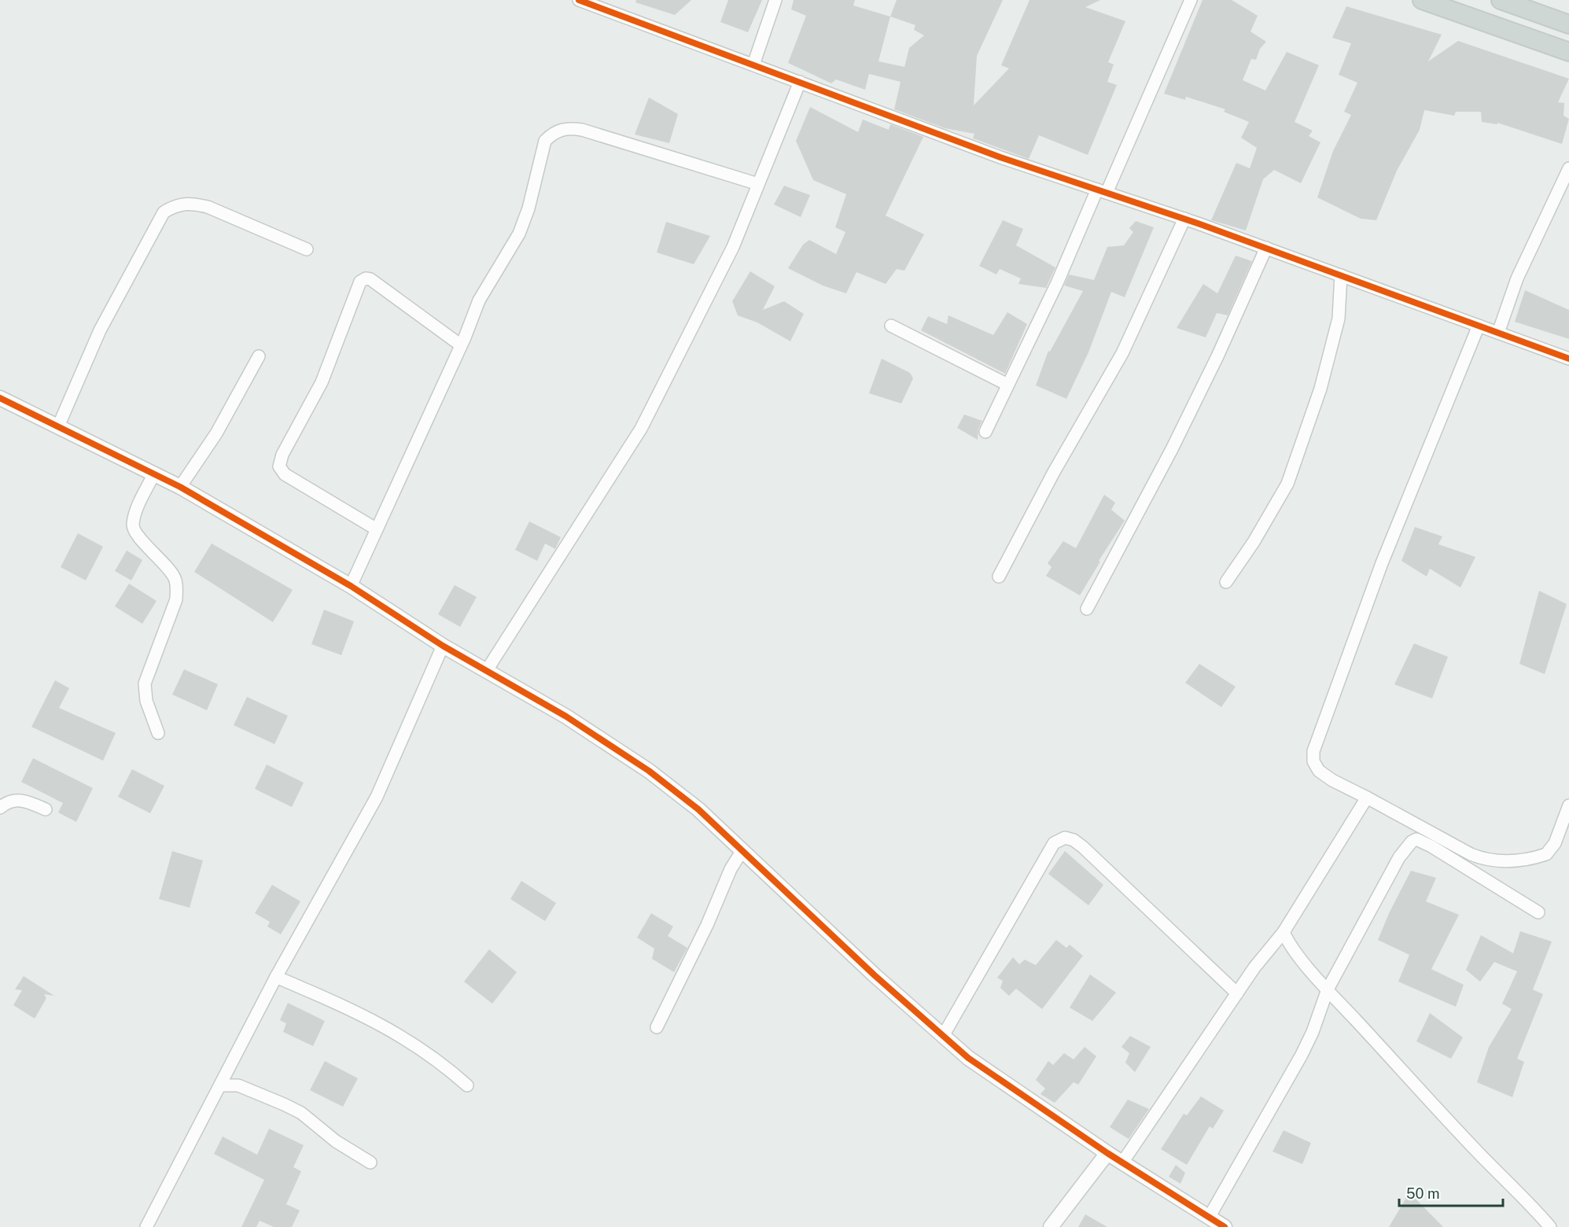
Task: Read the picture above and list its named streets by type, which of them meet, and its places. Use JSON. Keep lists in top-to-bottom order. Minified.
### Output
{"scale_bar":"50 m"}
